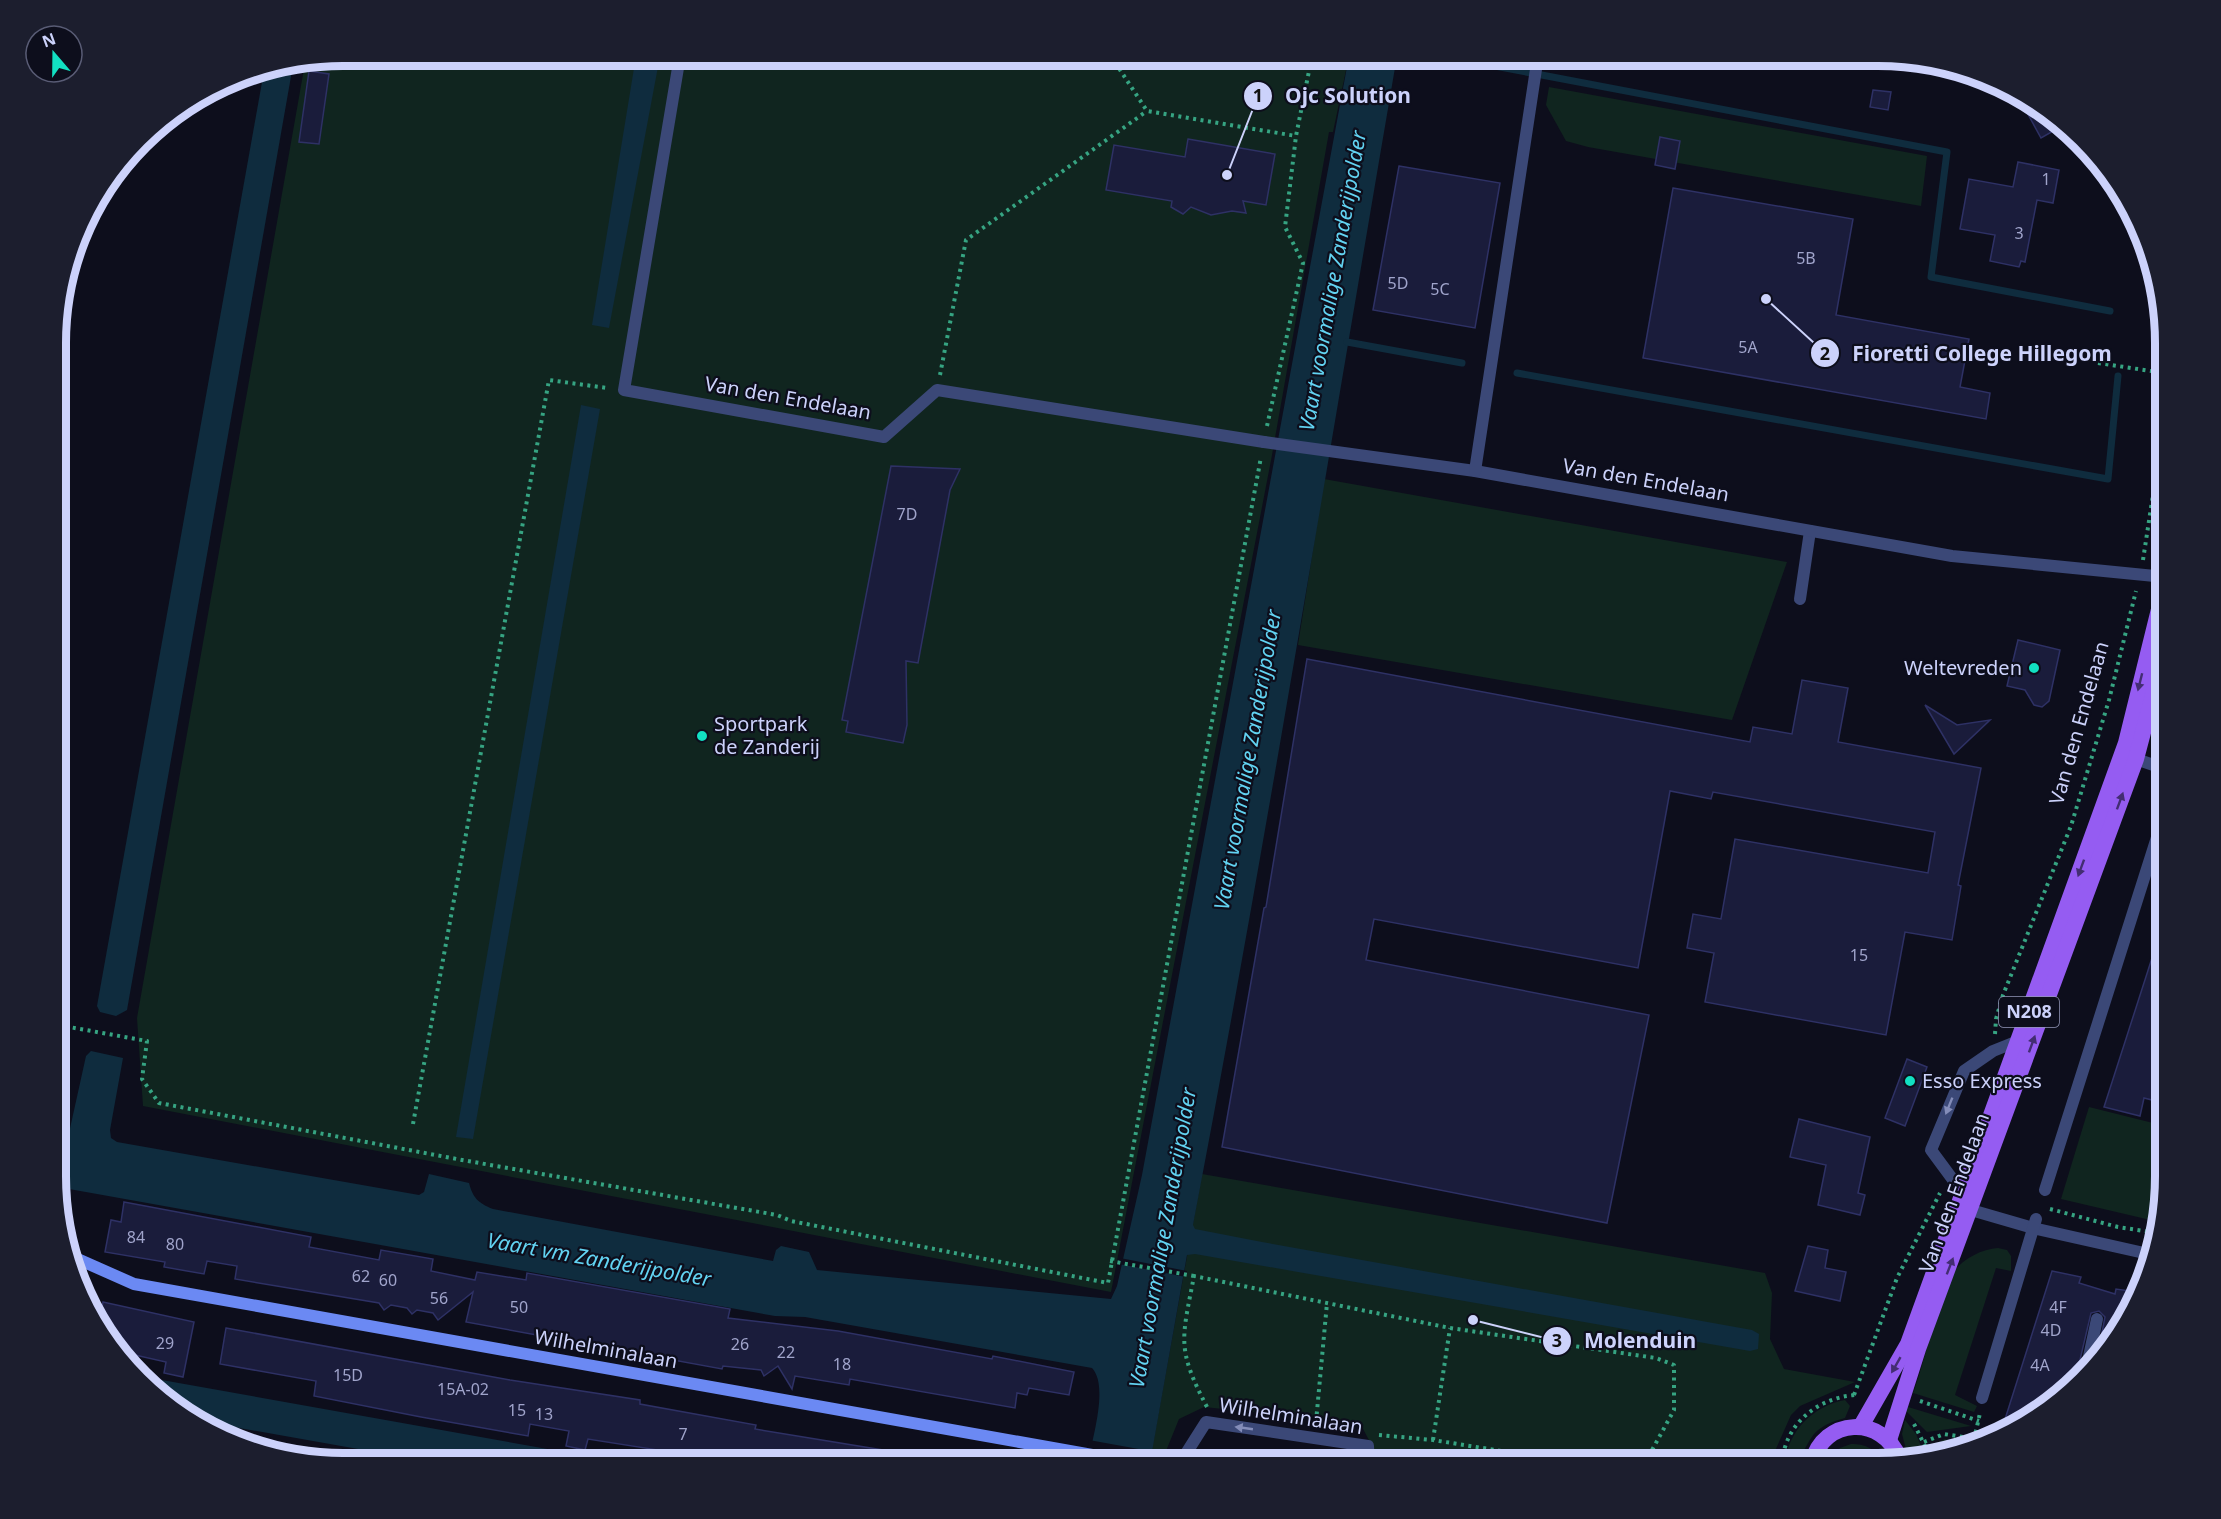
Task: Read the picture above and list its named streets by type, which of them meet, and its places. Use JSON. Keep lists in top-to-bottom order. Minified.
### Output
{"streets":{"main road":["Van den Endelaan","N208","Wilhelminalaan"]},"water":["Vaart voormalige Zanderijpolder","Vaart vm Zanderijpolder"],"places":["Ojc Solution","Fioretti College Hillegom","Weltevreden","Sportpark de Zanderij","Esso Express","Molenduin"],"house_numbers":["1","3","5B","5D","5C","5A","7D","15","84","80","62","60","56","50","4F","4D","29","26","22","18","4A","15D","15A-02","15","13","7"],"north":"top"}
